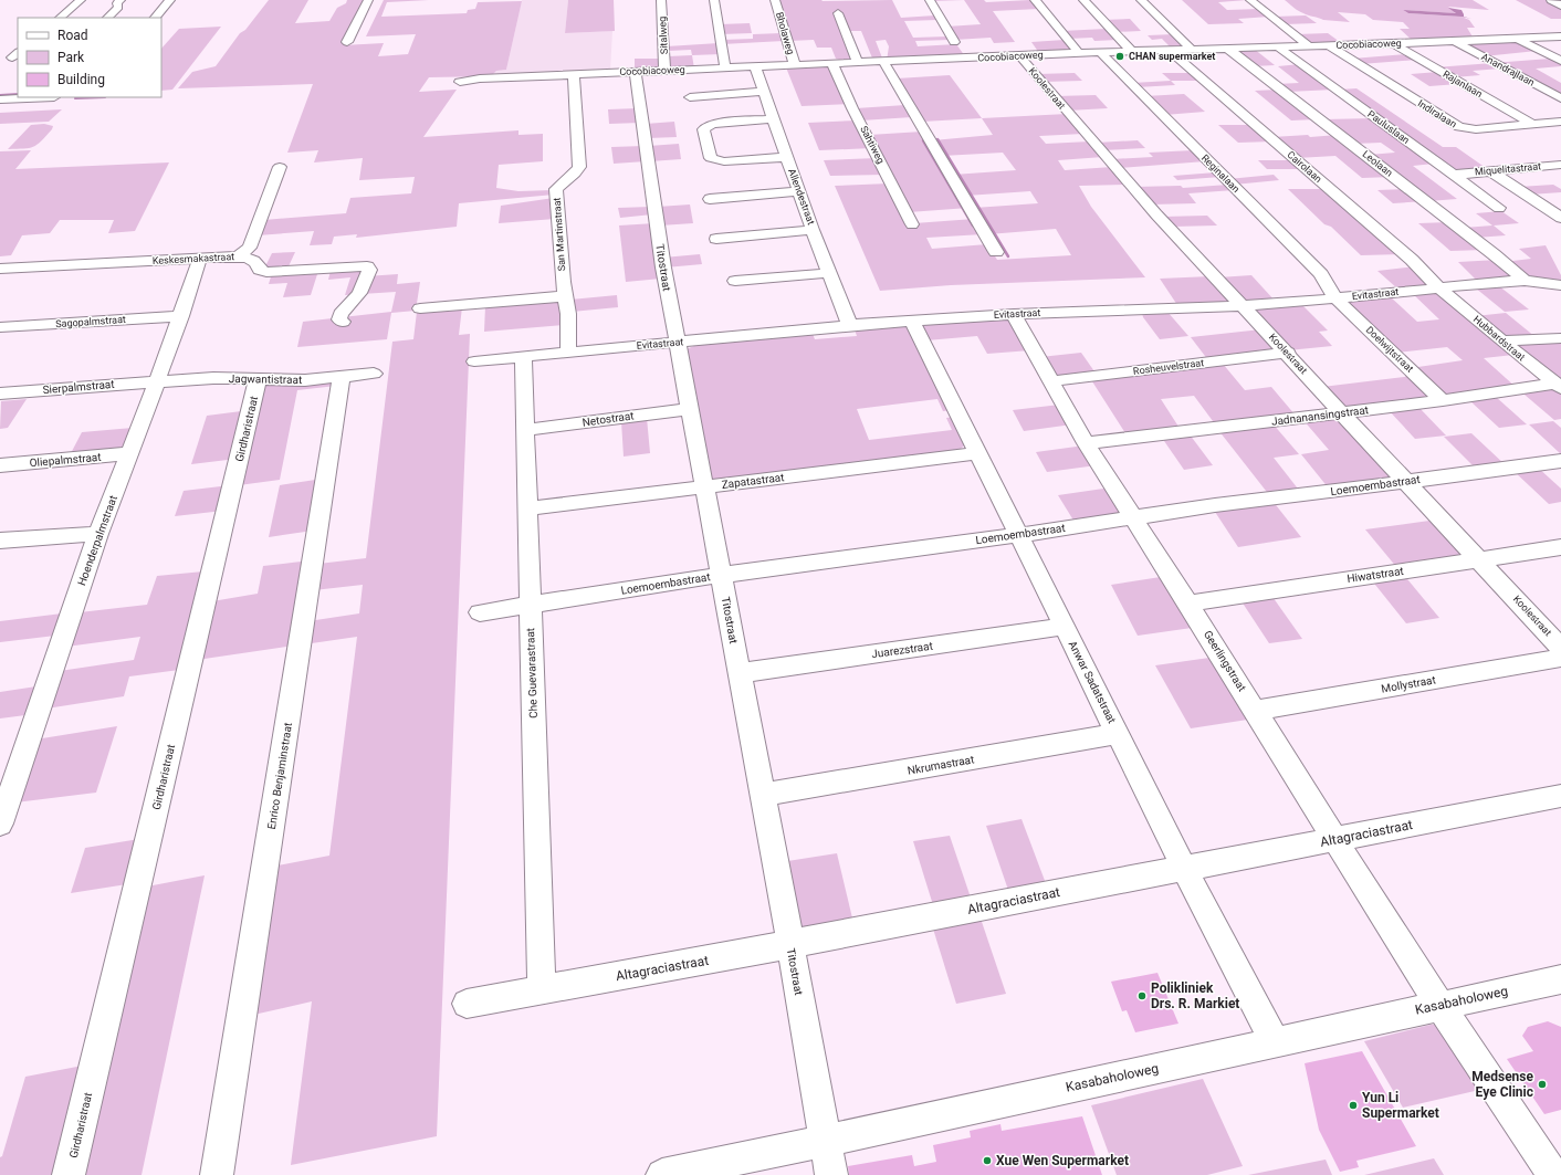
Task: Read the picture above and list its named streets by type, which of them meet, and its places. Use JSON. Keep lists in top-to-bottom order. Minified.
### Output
{"streets":{"street":["Bholaweg","Sitalweg","Cocobiacoweg","Anandrajlaan","Rajanlaan","Koolestraat","Indiralaan","Pauluslaan","Sahtiweg","Leolaan","Cairolaan","Miquelitastraat","Reginalaan","Allendestraat","San Martinstraat","Keskesmakastraat","Titostraat","Evitastraat","Sagopalmstraat","Hubbardstraat","Doelwijtstraat","Rosheuvelstraat","Jagwantistraat","Sierpalmstraat","Jadnanansingstraat","Netostraat","Girdharistraat","Oliepalmstraat","Zapatastraat","Loemoembastraat","Hoenderpalmstraat","Hiwatstraat","Juarezstraat","Geerlingstraat","Che Guevarastraat","Anwar Sadatstraat","Mollystraat","Nkrumastraat","Enrico Benjaminstraat","Altagraciastraat","Kasabaholoweg"]},"crossings":[["Bholaweg","Cocobiacoweg"],["Sitalweg","Cocobiacoweg"],["Cocobiacoweg","Anandrajlaan"],["Cocobiacoweg","Rajanlaan"],["Cocobiacoweg","Koolestraat"],["Cocobiacoweg","Indiralaan"],["Cocobiacoweg","Pauluslaan"],["Cocobiacoweg","Sahtiweg"],["Cocobiacoweg","Leolaan"],["Cocobiacoweg","Cairolaan"],["Cocobiacoweg","Reginalaan"],["Cocobiacoweg","Allendestraat"],["Cocobiacoweg","San Martinstraat"],["Cocobiacoweg","Titostraat"],["Rajanlaan","Indiralaan"],["Koolestraat","Evitastraat"],["Koolestraat","Rosheuvelstraat"],["Koolestraat","Jadnanansingstraat"],["Koolestraat","Loemoembastraat"],["Koolestraat","Hiwatstraat"],["Pauluslaan","Miquelitastraat"],["Leolaan","Evitastraat"],["Cairolaan","Evitastraat"],["Cairolaan","Hubbardstraat"],["Reginalaan","Evitastraat"],["Reginalaan","Doelwijtstraat"],["Allendestraat","Evitastraat"],["San Martinstraat","Evitastraat"],["Keskesmakastraat","Hoenderpalmstraat"],["Titostraat","Evitastraat"],["Titostraat","Netostraat"],["Titostraat","Zapatastraat"],["Titostraat","Loemoembastraat"],["Titostraat","Juarezstraat"],["Titostraat","Nkrumastraat"],["Titostraat","Altagraciastraat"],["Titostraat","Kasabaholoweg"],["Evitastraat","Hubbardstraat"],["Evitastraat","Doelwijtstraat"],["Evitastraat","Geerlingstraat"],["Evitastraat","Che Guevarastraat"],["Evitastraat","Anwar Sadatstraat"],["Sagopalmstraat","Hoenderpalmstraat"],["Hubbardstraat","Jadnanansingstraat"],["Doelwijtstraat","Jadnanansingstraat"],["Rosheuvelstraat","Geerlingstraat"],["Jagwantistraat","Sierpalmstraat"],["Jagwantistraat","Girdharistraat"],["Jagwantistraat","Hoenderpalmstraat"],["Jagwantistraat","Enrico Benjaminstraat"],["Sierpalmstraat","Hoenderpalmstraat"],["Jadnanansingstraat","Geerlingstraat"],["Netostraat","Che Guevarastraat"],["Oliepalmstraat","Hoenderpalmstraat"],["Zapatastraat","Che Guevarastraat"],["Zapatastraat","Anwar Sadatstraat"],["Loemoembastraat","Geerlingstraat"],["Loemoembastraat","Che Guevarastraat"],["Loemoembastraat","Anwar Sadatstraat"],["Hiwatstraat","Geerlingstraat"],["Juarezstraat","Anwar Sadatstraat"],["Geerlingstraat","Mollystraat"],["Geerlingstraat","Altagraciastraat"],["Geerlingstraat","Kasabaholoweg"],["Che Guevarastraat","Altagraciastraat"],["Anwar Sadatstraat","Nkrumastraat"],["Anwar Sadatstraat","Altagraciastraat"],["Anwar Sadatstraat","Kasabaholoweg"]],"places":["CHAN supermarket","Polikliniek Drs. R. Markiet","Medsense Eye Clinic","Yun Li Supermarket","Xue Wen Supermarket"],"legend":["Road","Park","Building"]}
